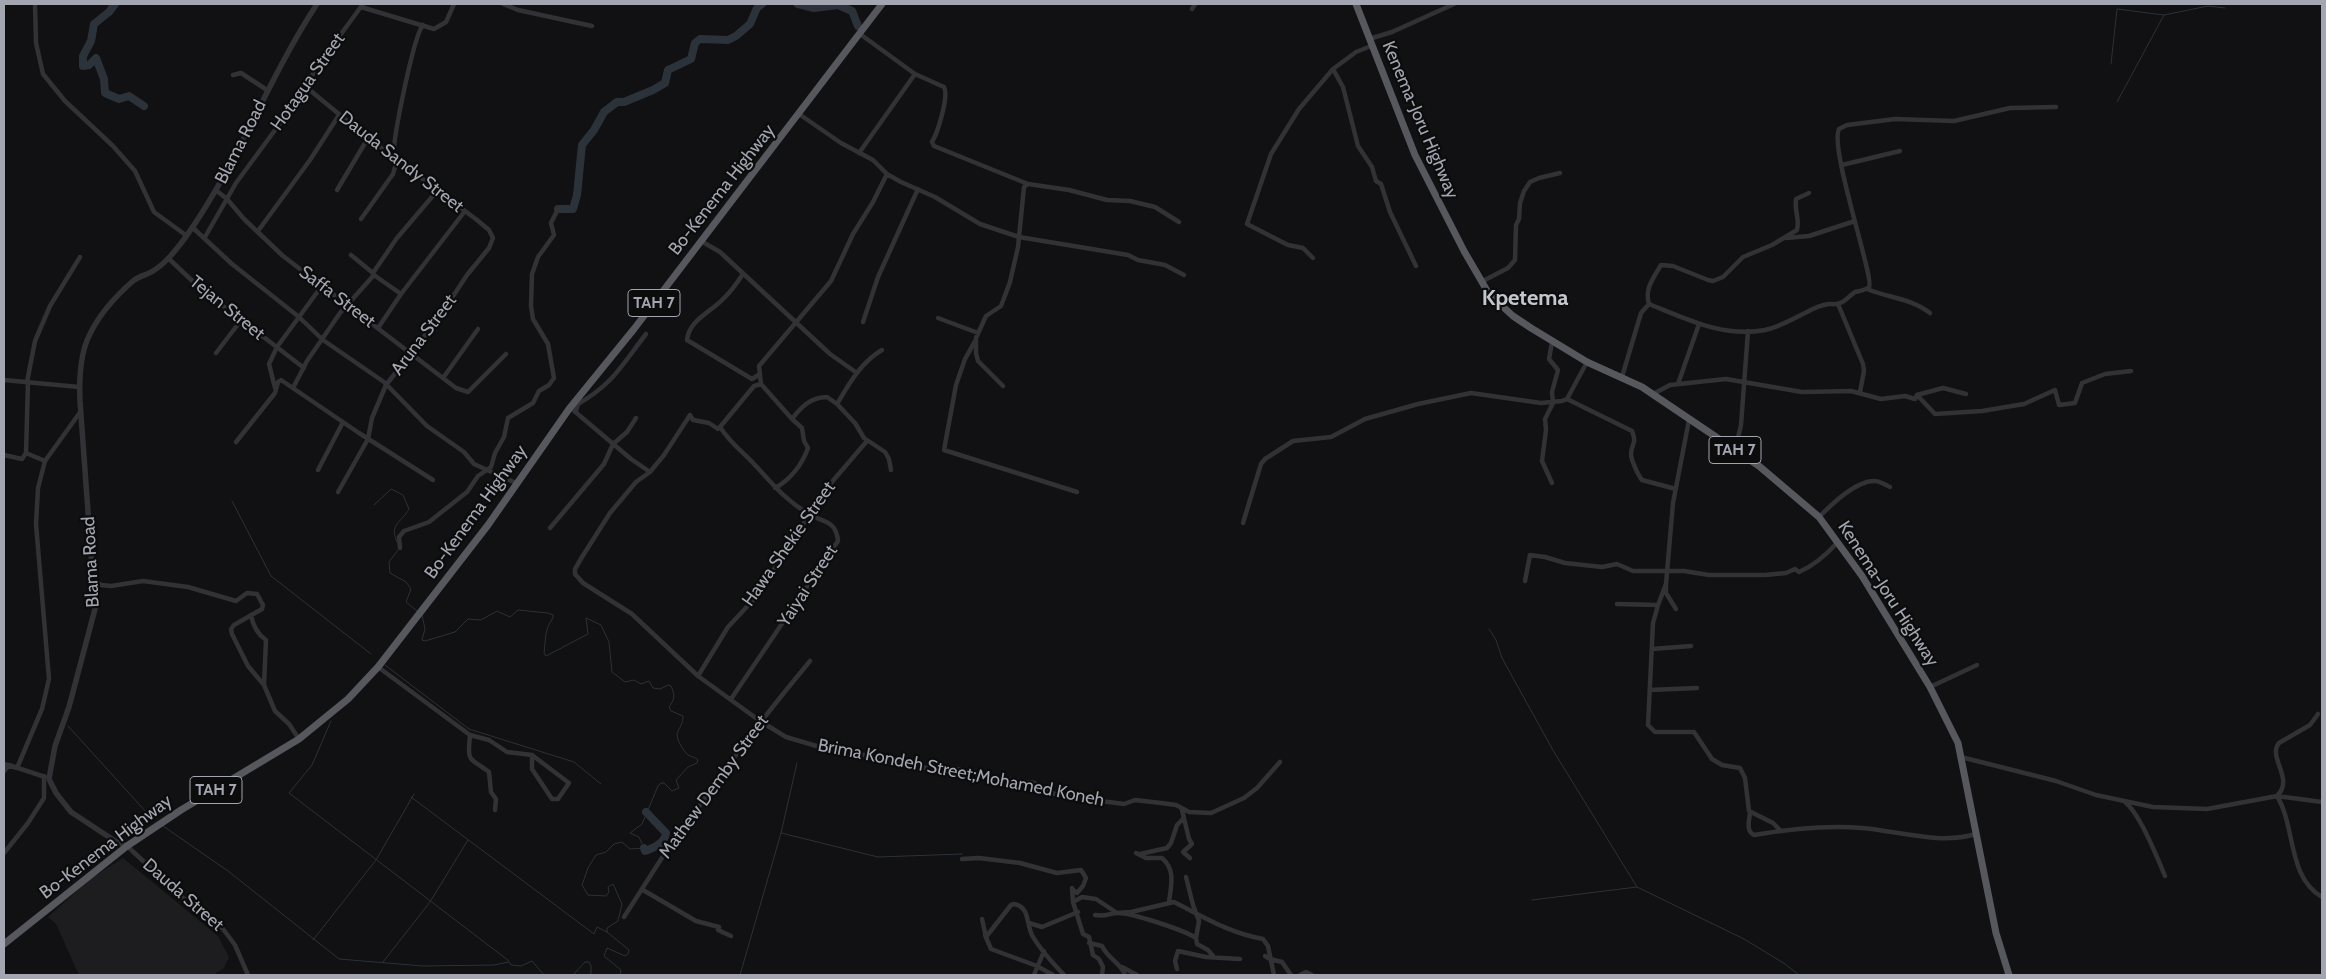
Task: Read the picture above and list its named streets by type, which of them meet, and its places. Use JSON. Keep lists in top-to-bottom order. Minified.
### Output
{"streets":{"highway":["Kenema-Joru Highway","Bo-Kenema Highway","TAH 7"],"street":["Hotagua Street","Blama Road","Dauda Sandy Street","Saffa Street","Tejan Street","Aruna Street","Hawa Shekie Street","Yaiyai Street","Brima Kondeh Street;Mohamed Koneh","Mathew Demby Street","Dauda Street"]},"crossings":[["Hotagua Street","Dauda Sandy Street"],["Hotagua Street","Saffa Street"],["Blama Road","Saffa Street"],["Blama Road","Tejan Street"],["Dauda Sandy Street","Aruna Street"],["Bo-Kenema Highway","Dauda Street"],["Saffa Street","Aruna Street"],["Hawa Shekie Street","Yaiyai Street"],["Hawa Shekie Street","Brima Kondeh Street;Mohamed Koneh"],["Yaiyai Street","Brima Kondeh Street;Mohamed Koneh"],["Brima Kondeh Street;Mohamed Koneh","Mathew Demby Street"]],"districts":["Kpetema"]}
